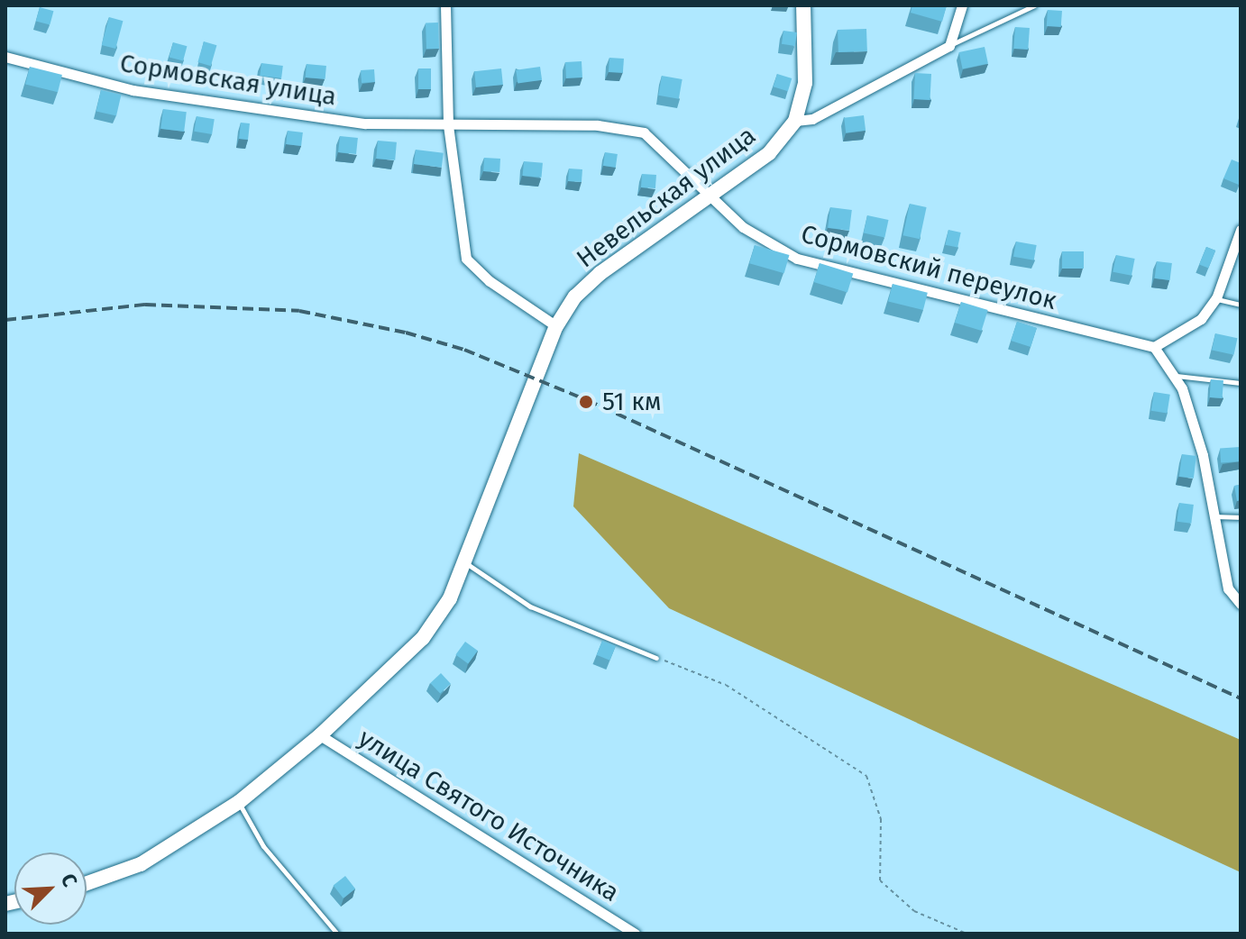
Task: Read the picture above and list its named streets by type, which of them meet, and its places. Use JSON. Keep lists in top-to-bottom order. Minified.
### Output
{"streets":{"street":["Сормовская улица","Невельская улица","Сормовский переулок","улица Святого Источника"]},"crossings":[["Сормовская улица","Невельская улица"],["Сормовская улица","Сормовский переулок"],["Невельская улица","Сормовский переулок"],["Невельская улица","улица Святого Источника"]],"places":["51 км"],"north":"top right"}
